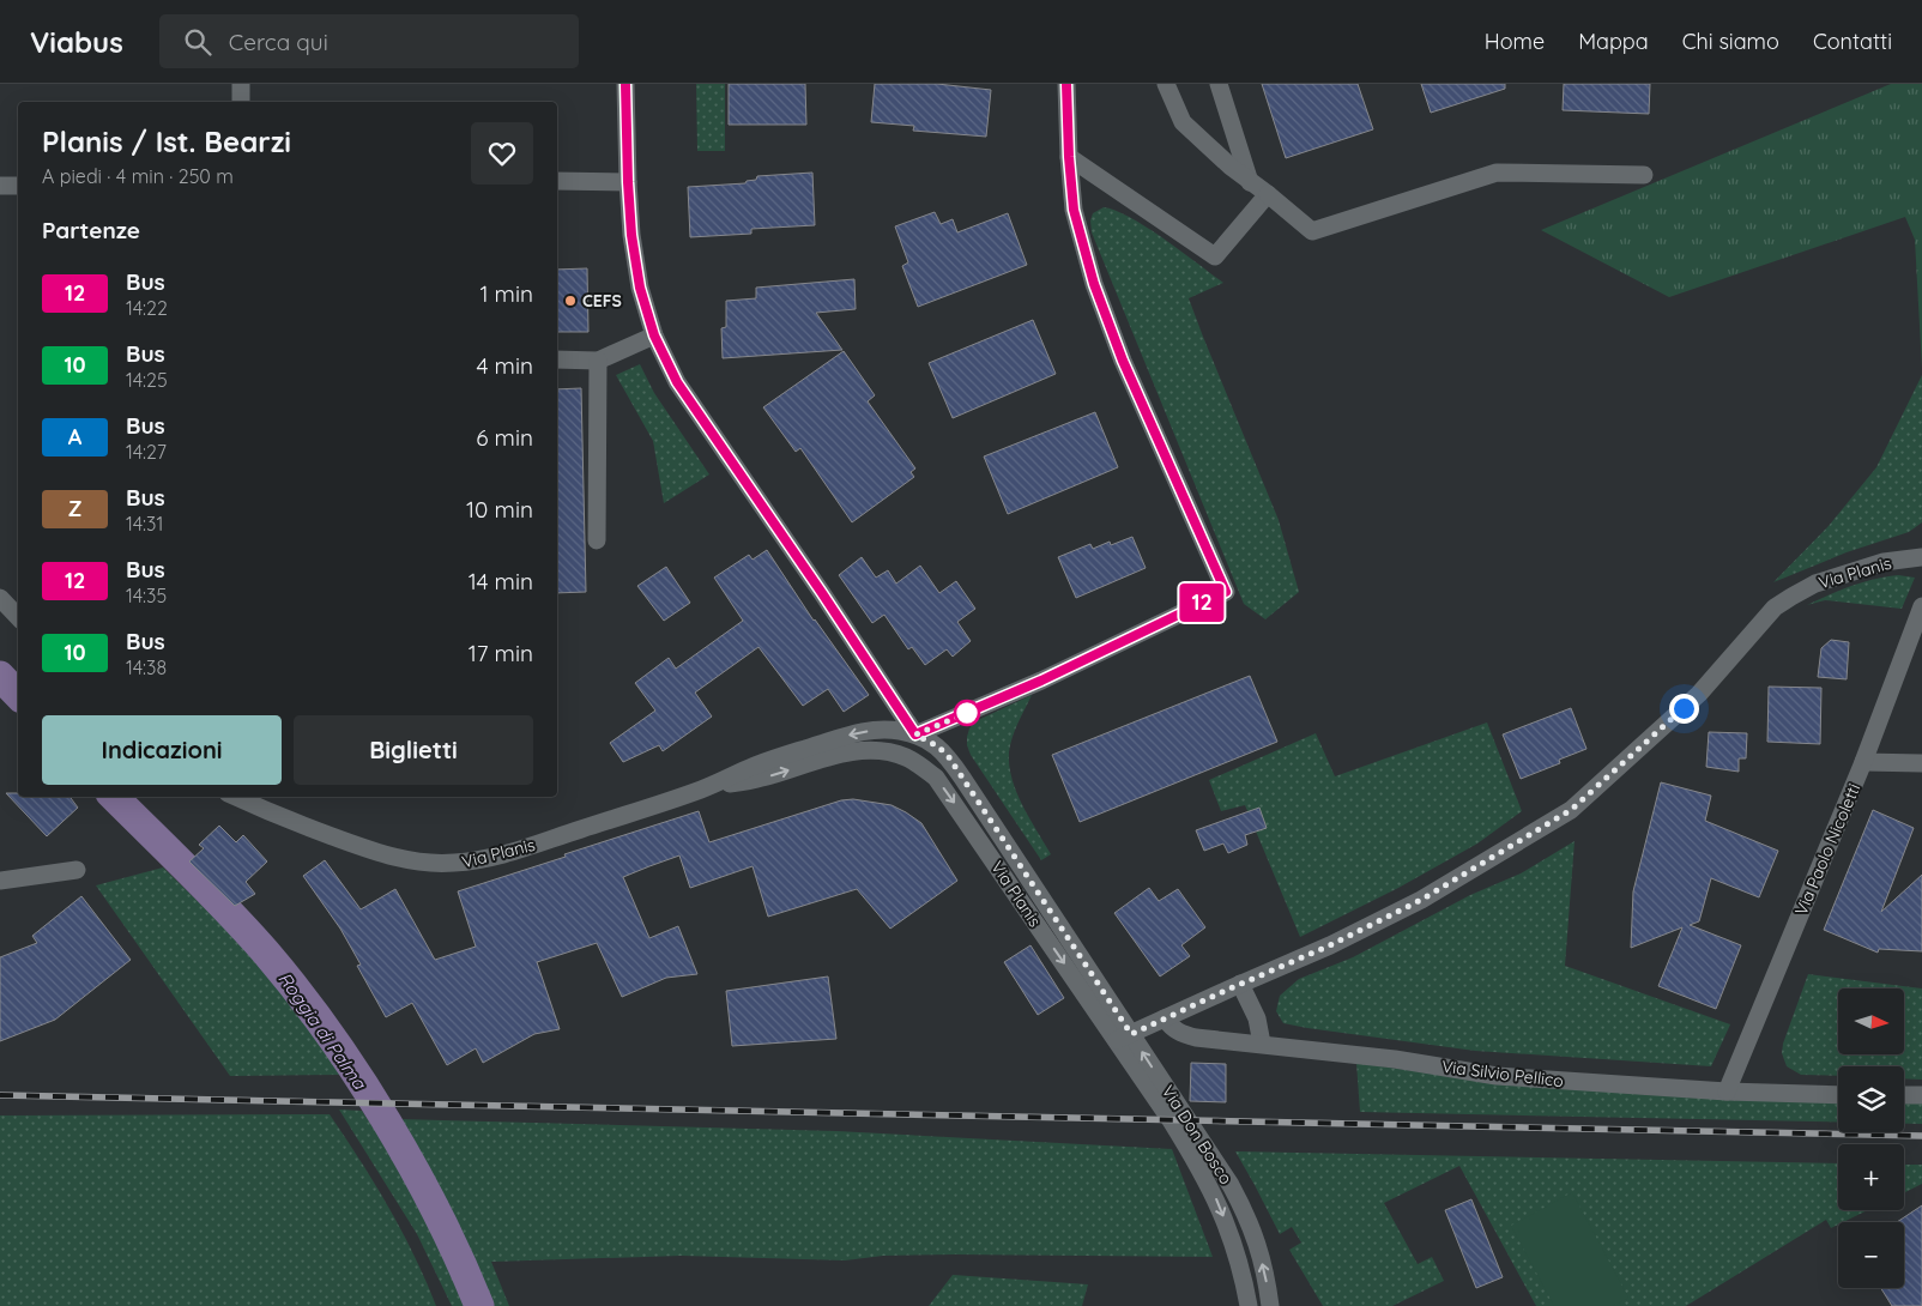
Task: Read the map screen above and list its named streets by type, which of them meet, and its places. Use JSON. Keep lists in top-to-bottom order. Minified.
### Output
{"streets":{"street":["Via Planis","Via Paolo Nicoletti","Via Silvio Pellico","Via Don Bosco"]},"crossings":[["Via Planis","Via Silvio Pellico"],["Via Planis","Via Don Bosco"],["Via Paolo Nicoletti","Via Silvio Pellico"]],"water":["Roggia di Palma"],"places":["CEFS"],"lines":["bus line 12"],"north":"right","page":{"header":"Viabus","search":"Cerca qui","nav":["Home","Mappa","Chi siamo","Contatti"],"on_map":"12","heading":[["Planis / Ist. Bearzi","A piedi · 4 min · 250 m"],"Partenze"],"list":[{"mark":"12","name":"Bus","note":"14:22","value":"1 min"},{"mark":"10","name":"Bus","note":"14:25","value":"4 min"},{"mark":"A","name":"Bus","note":"14:27","value":"6 min"},{"mark":"Z","name":"Bus","note":"14:31","value":"10 min"},{"mark":"12","name":"Bus","note":"14:35","value":"14 min"},{"mark":"10","name":"Bus","note":"14:38","value":"17 min"}],"buttons":["Indicazioni","Biglietti"],"map_buttons":["+","−"]}}
